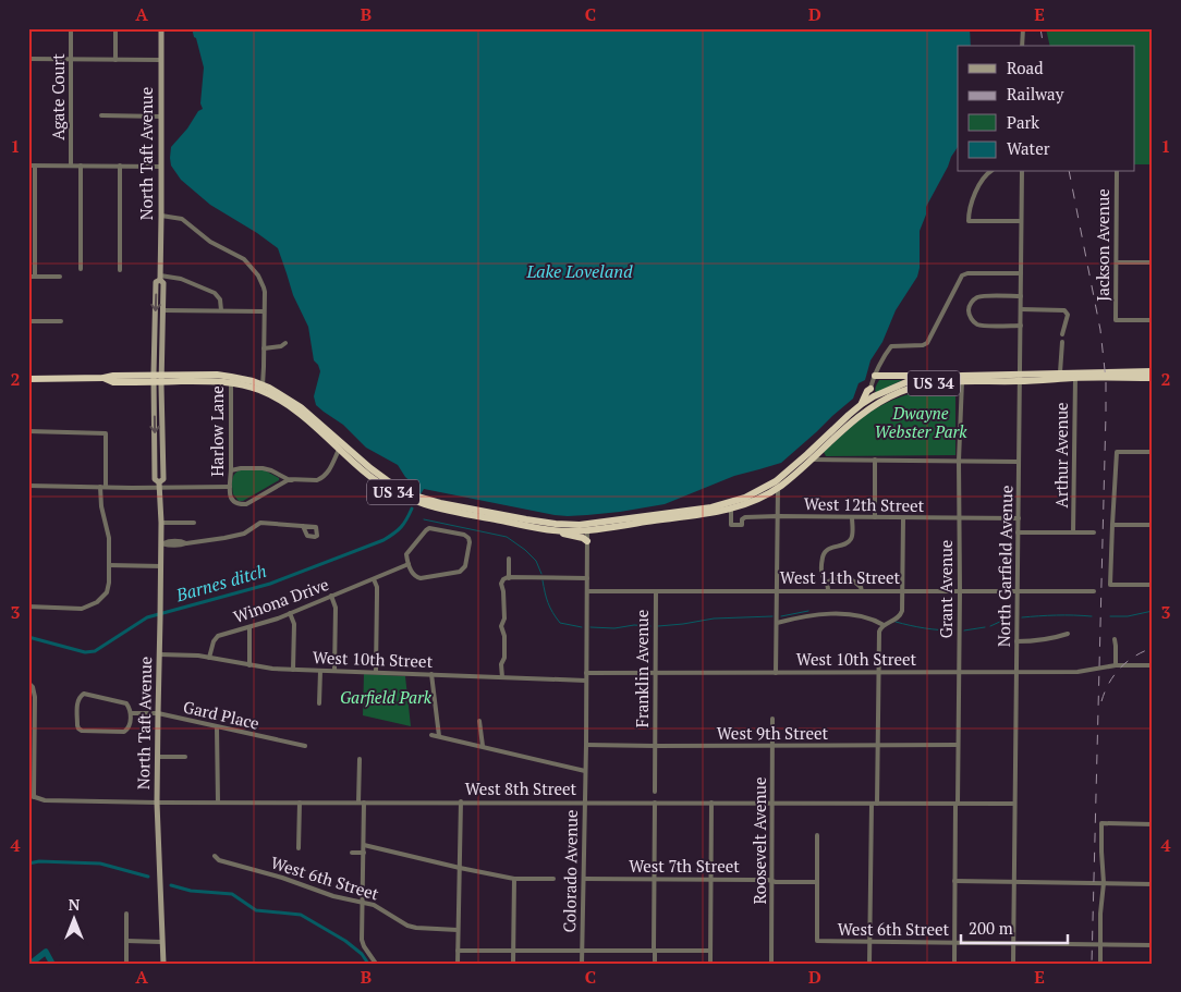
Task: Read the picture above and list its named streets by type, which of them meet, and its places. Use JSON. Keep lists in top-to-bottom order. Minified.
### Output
{"streets":{"highway":["US 34"],"main road":["North Taft Avenue"],"street":["Agate Court","Jackson Avenue","Harlow Lane","Arthur Avenue","West 12th Street","North Garfield Avenue","West 11th Street","Grant Avenue","Winona Drive","West 10th Street","Franklin Avenue","Gard Place","West 9th Street","West 8th Street","Roosevelt Avenue","West 7th Street","Colorado Avenue","West 6th Street"]},"crossings":[["North Taft Avenue","US 34"],["North Taft Avenue","West 10th Street"],["North Taft Avenue","Gard Place"],["North Taft Avenue","West 8th Street"],["US 34","Harlow Lane"],["US 34","Arthur Avenue"],["US 34","West 12th Street"],["US 34","North Garfield Avenue"],["US 34","Grant Avenue"],["West 12th Street","North Garfield Avenue"],["West 12th Street","Grant Avenue"],["North Garfield Avenue","West 11th Street"],["North Garfield Avenue","West 10th Street"],["North Garfield Avenue","West 8th Street"],["North Garfield Avenue","West 6th Street"],["West 11th Street","Grant Avenue"],["West 11th Street","Franklin Avenue"],["Grant Avenue","West 10th Street"],["Grant Avenue","West 9th Street"],["Grant Avenue","West 8th Street"],["Grant Avenue","West 6th Street"],["Winona Drive","West 10th Street"],["West 10th Street","Franklin Avenue"],["West 10th Street","Colorado Avenue"],["Franklin Avenue","West 9th Street"],["West 9th Street","Roosevelt Avenue"],["West 9th Street","Colorado Avenue"],["West 8th Street","Roosevelt Avenue"],["West 8th Street","Colorado Avenue"],["Roosevelt Avenue","West 7th Street"],["West 7th Street","Colorado Avenue"],["West 7th Street","West 6th Street"]],"water":["Lake Loveland","Barnes ditch"],"parks":["Dwayne Webster Park","Garfield Park"],"legend":["Road","Railway","Park","Water"],"scale_bar":"200 m","north":"top","grid":{"columns":["A","B","C","D","E"],"rows":["1","2","3","4"]}}
